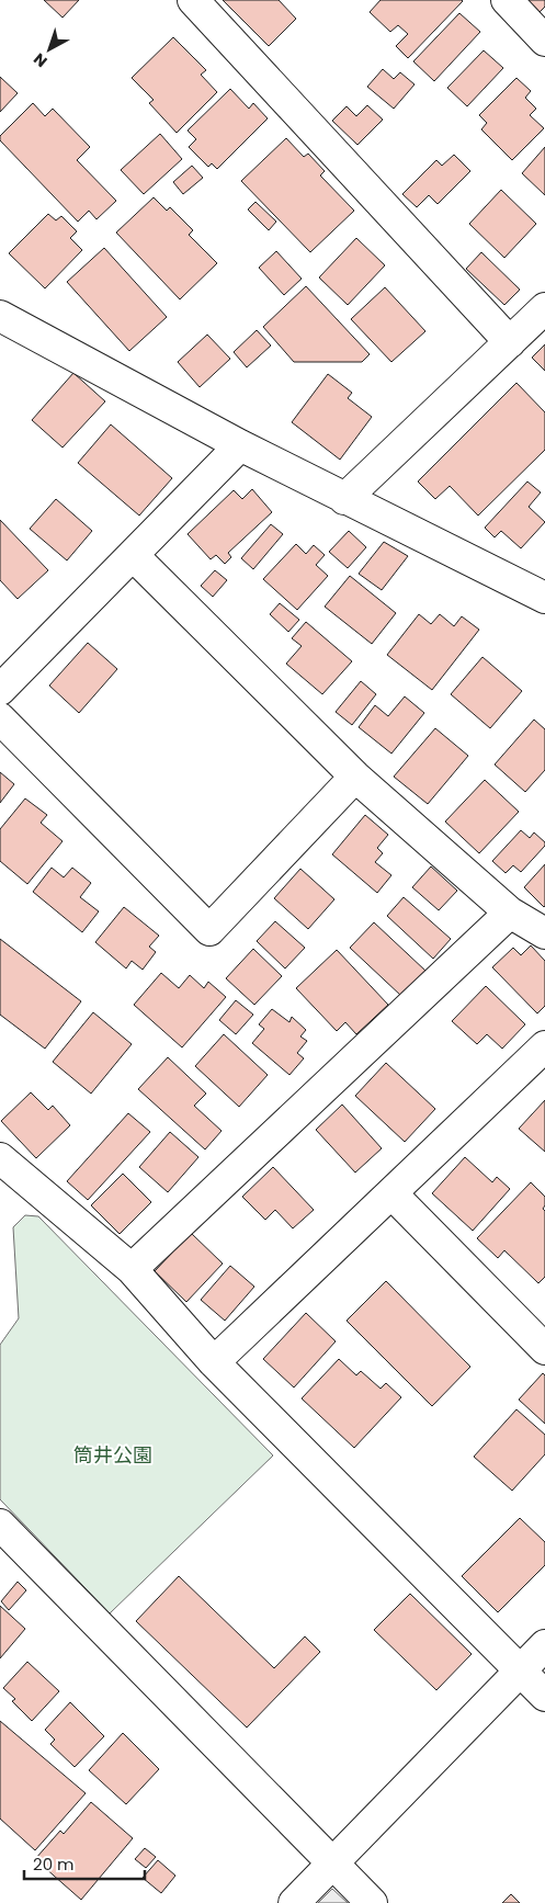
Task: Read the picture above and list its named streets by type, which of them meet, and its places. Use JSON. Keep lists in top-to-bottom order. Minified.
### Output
{"parks":["筒井公園"],"scale_bar":"20 m","north":"bottom left"}
